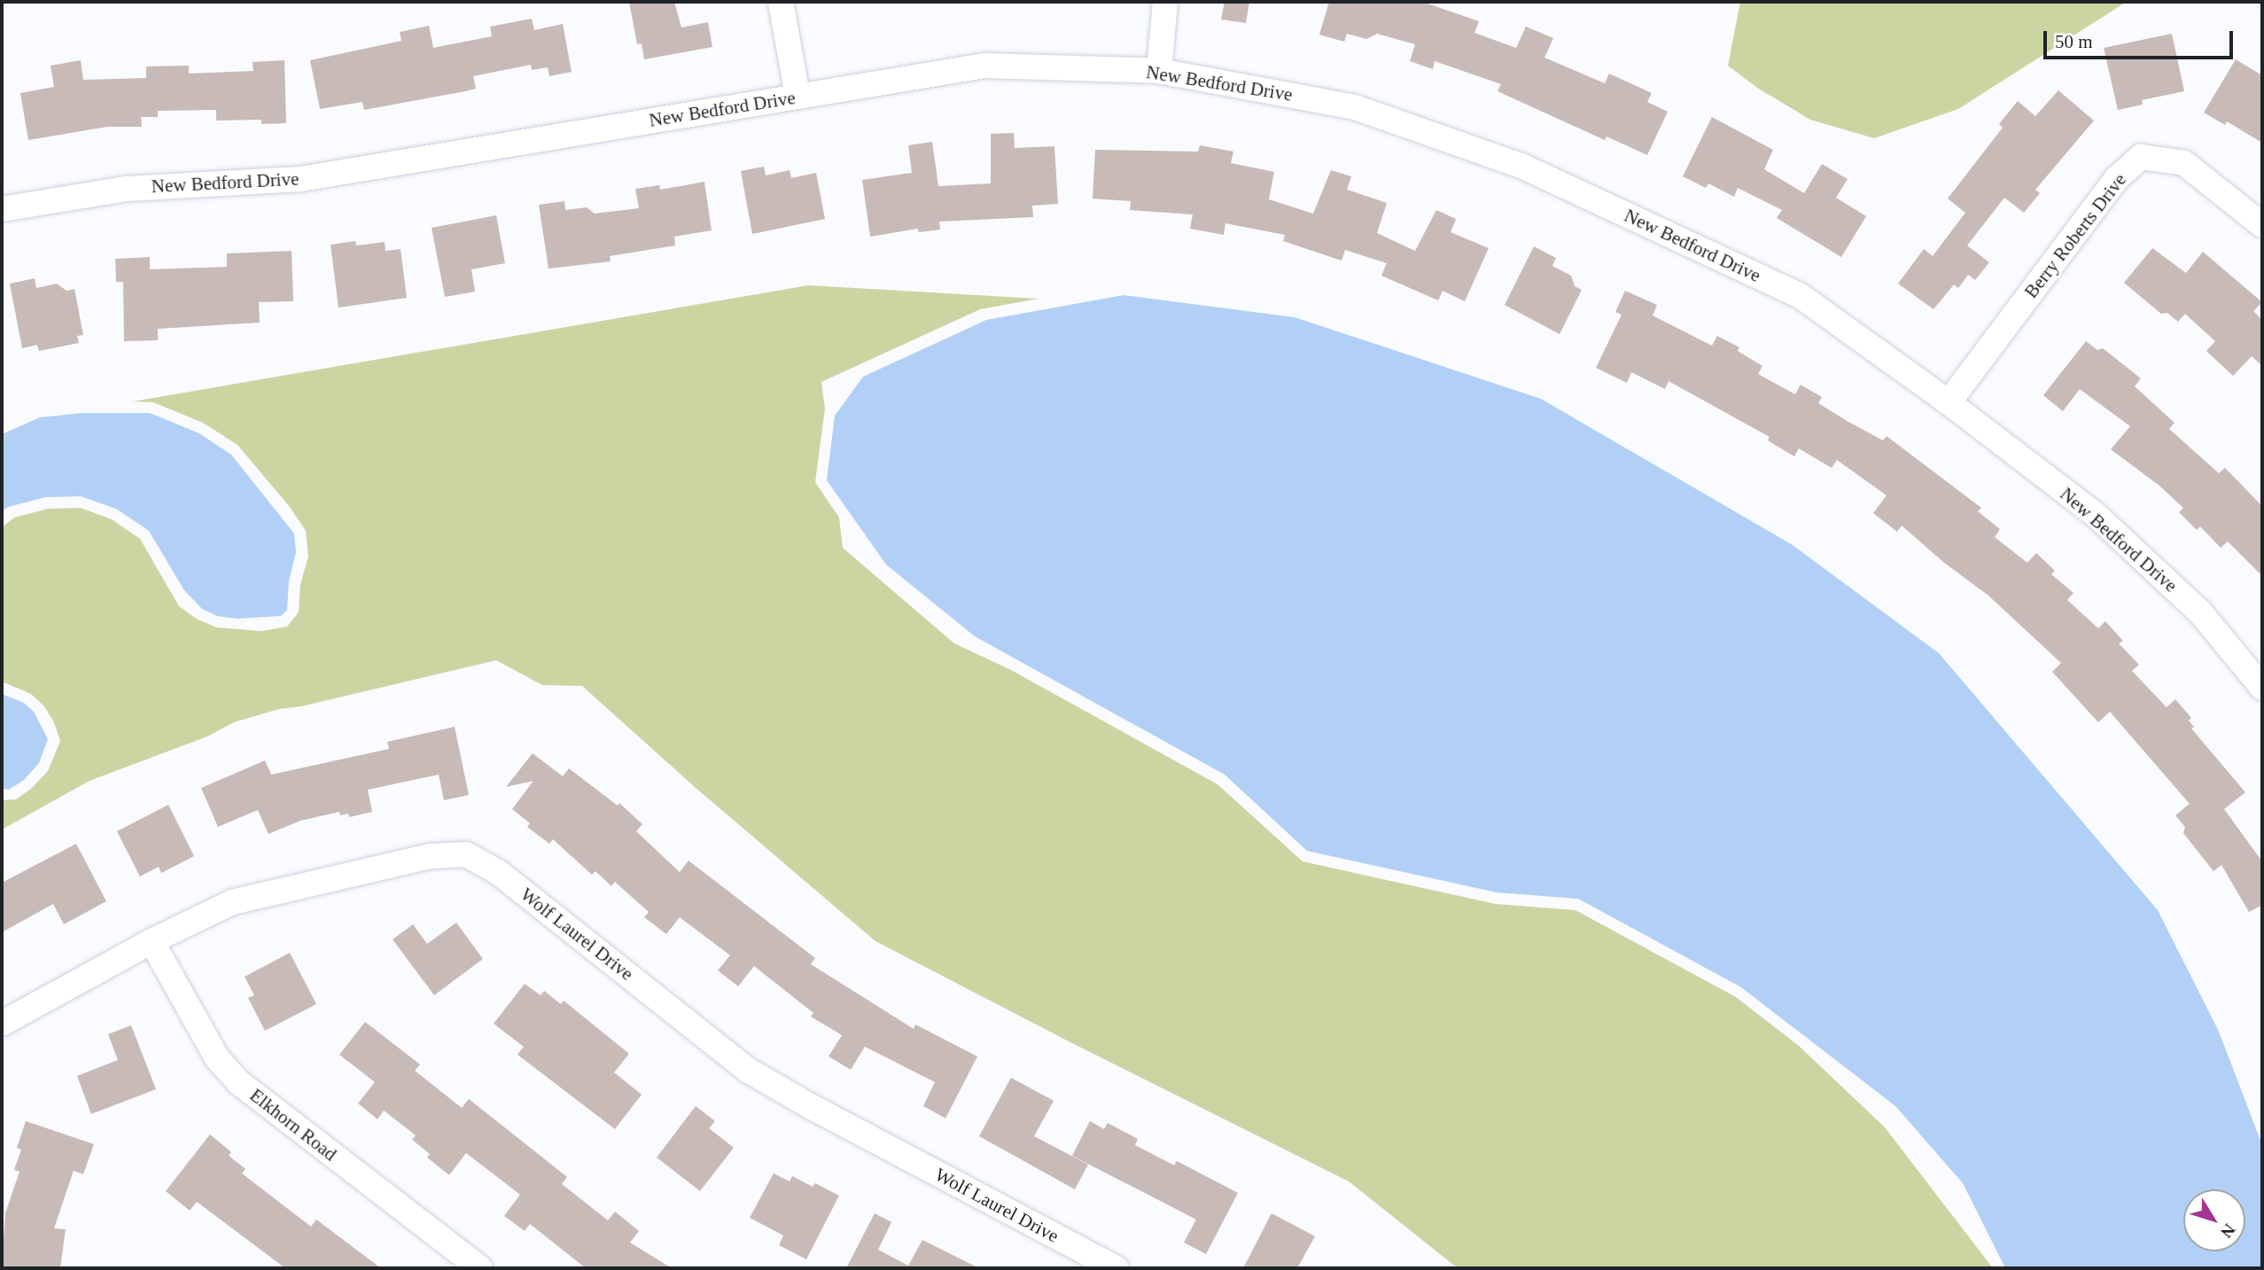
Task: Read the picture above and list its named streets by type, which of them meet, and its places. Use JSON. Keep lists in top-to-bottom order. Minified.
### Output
{"streets":{"street":["New Bedford Drive","Berry Roberts Drive","Wolf Laurel Drive","Elkhorn Road"]},"crossings":[["New Bedford Drive","Berry Roberts Drive"],["Wolf Laurel Drive","Elkhorn Road"]],"scale_bar":"50 m","north":"bottom right"}
